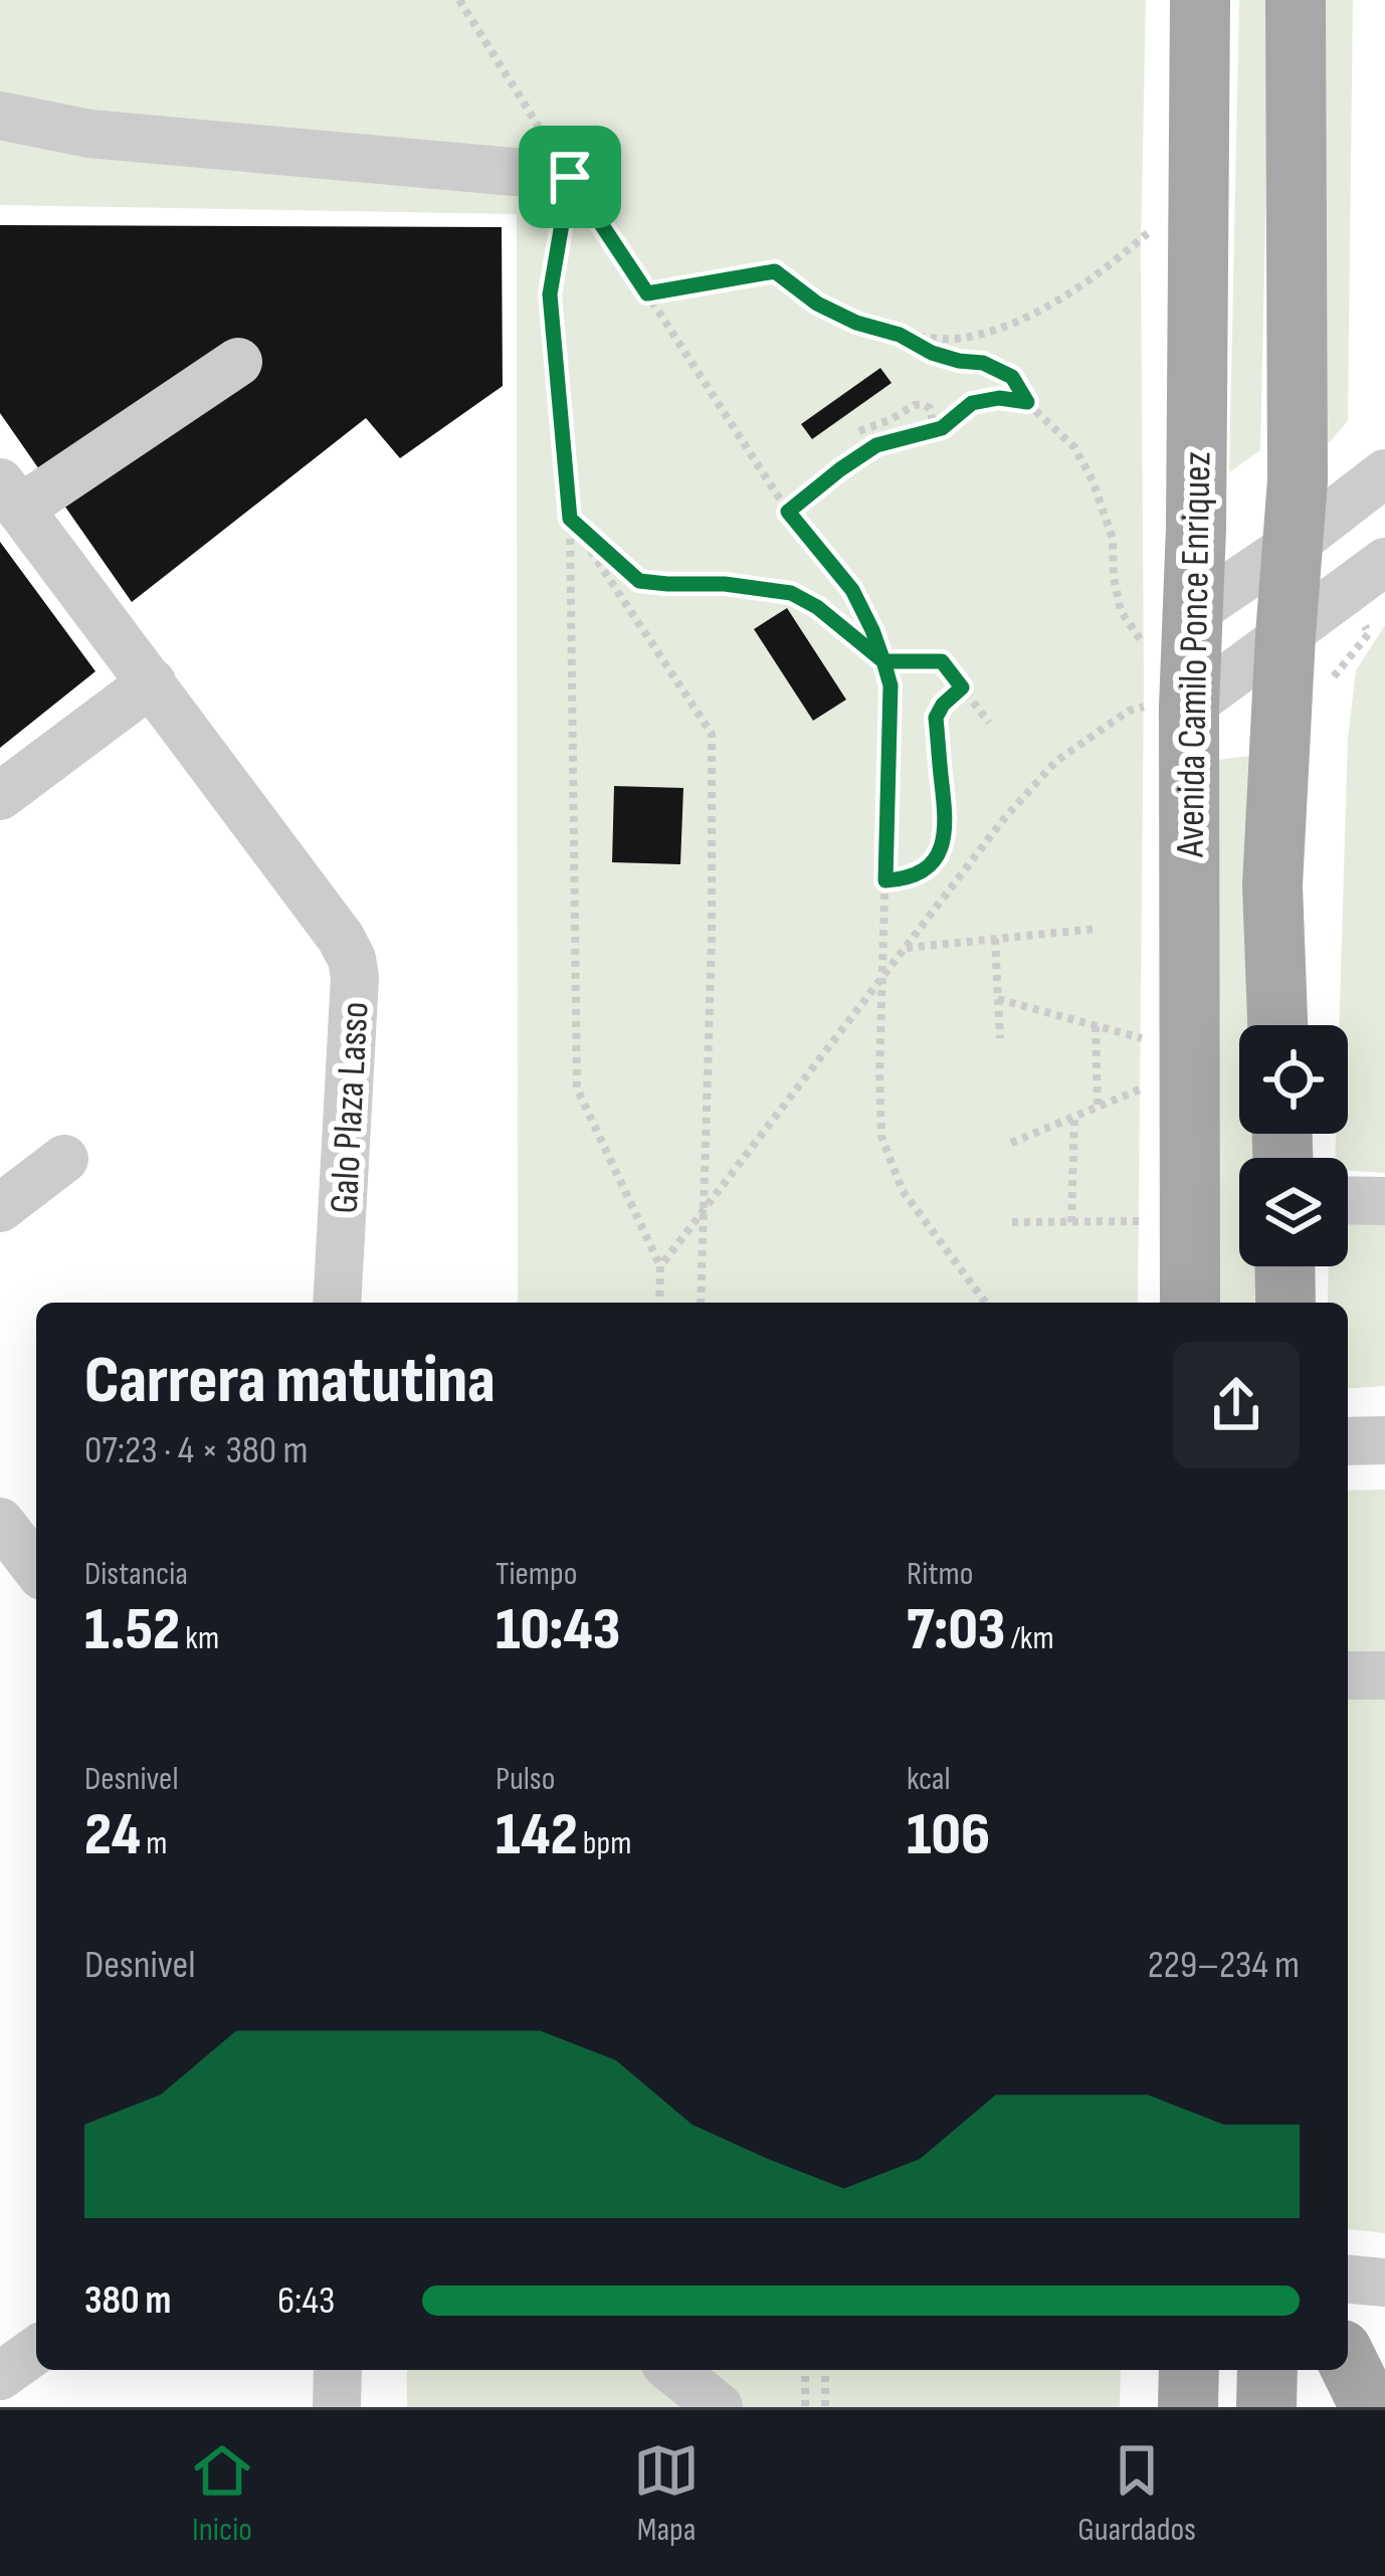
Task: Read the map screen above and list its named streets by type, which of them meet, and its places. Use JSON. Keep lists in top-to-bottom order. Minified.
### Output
{"streets":{"main road":["Avenida Camilo Ponce Enriquez"],"street":["Galo Plaza Lasso"]},"page":{"heading":["Carrera matutina","07:23 · 4 × 380 m"],"stats":[["Distancia","1.52 km"],["Tiempo","10:43"],["Ritmo","7:03 /km"],["Desnivel","24 m"],["Pulso","142 bpm"],["kcal","106"]],"chart":["Desnivel","229–234 m"],"list":[{"name":"380 m","note":"6:43"}],"tabs":["Inicio","Mapa","Guardados"]}}
